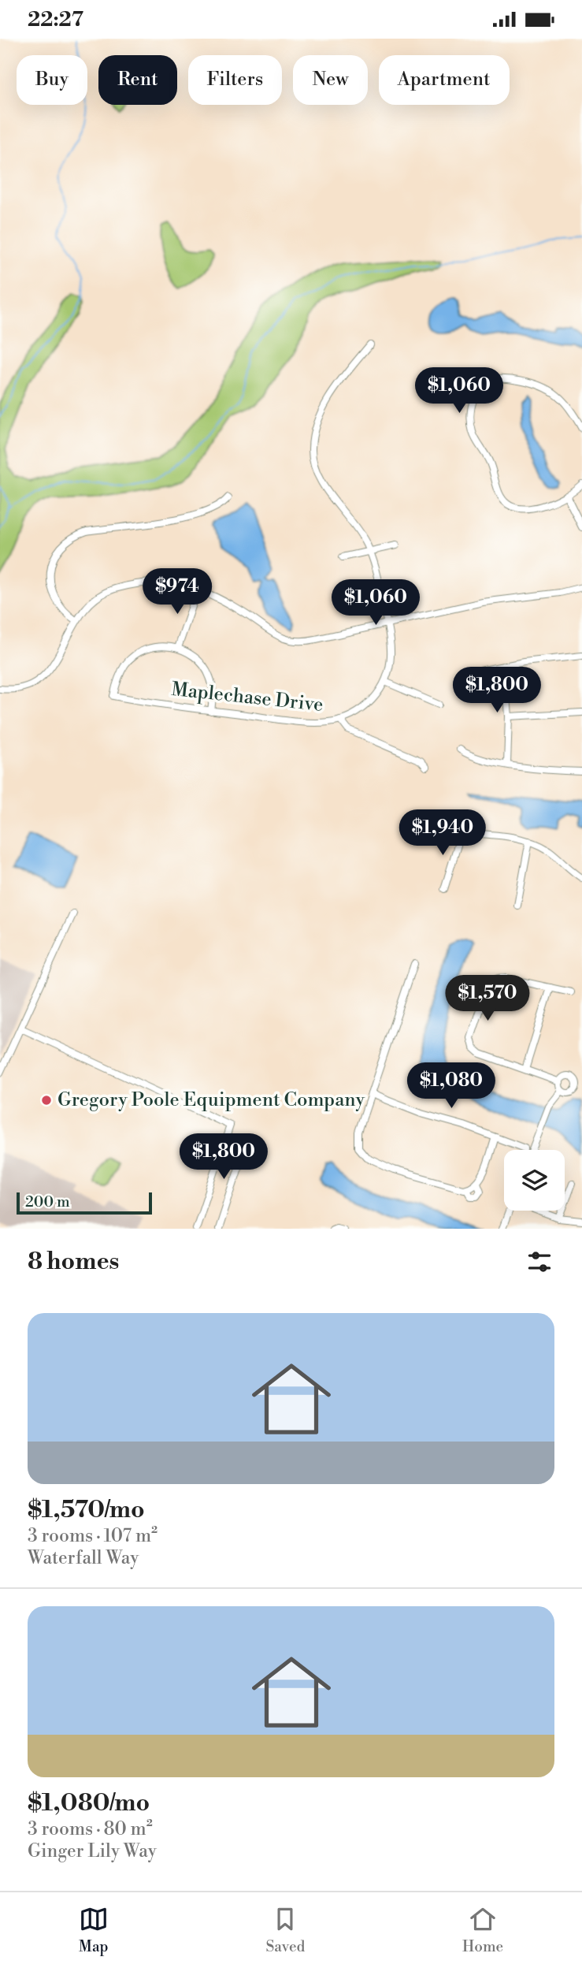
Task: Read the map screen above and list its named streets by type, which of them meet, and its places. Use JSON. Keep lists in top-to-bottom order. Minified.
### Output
{"streets":{"street":["Maplechase Drive"]},"places":["Gregory Poole Equipment Company"],"scale_bar":"200 m","page":{"status":"22:27","chip":["Buy","Rent","Filters","New","Apartment"],"price":["$1,060","$974","$1,060","$1,800","$1,940","$1,570","$1,080","$1,800"],"scale":"200 m","heading":"8 homes","list":[{"name":"$1,570/mo","note":"3 rooms · 107 m² · Waterfall Way"},{"name":"$1,080/mo","note":"3 rooms · 80 m² · Ginger Lily Way"}],"tabs":["Map","Saved","Home"]}}
